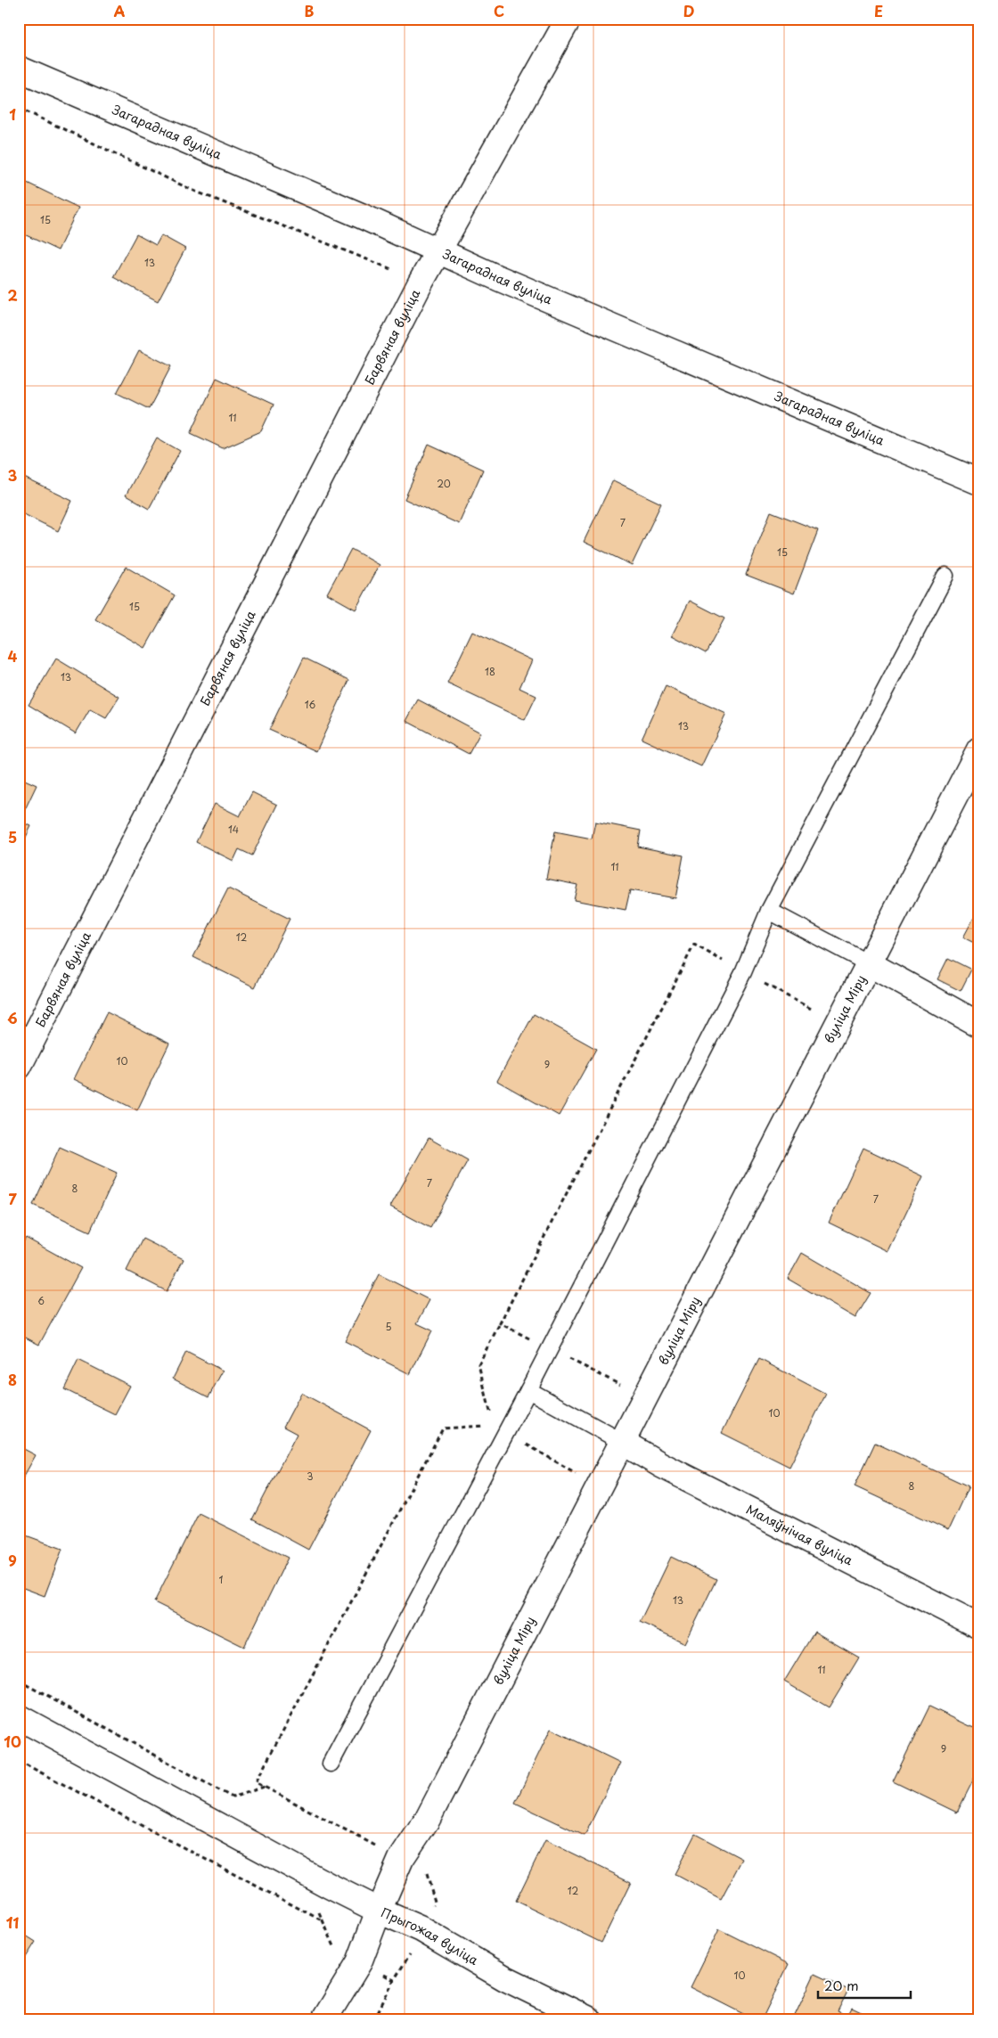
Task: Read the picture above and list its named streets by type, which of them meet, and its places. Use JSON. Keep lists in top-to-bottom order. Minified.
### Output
{"streets":{"street":["Загарадная вуліца","Барвяная вуліца","вуліца Міру","Маляўнічая вуліца","Прыгожая вуліца"]},"crossings":[["Загарадная вуліца","Барвяная вуліца"],["вуліца Міру","Маляўнічая вуліца"],["вуліца Міру","Прыгожая вуліца"]],"house_numbers":["15","13","11","20","7","15","15","18","13","16","13","14","11","12","10","9","7","8","7","6","5","10","3","8","1","13","11","9","12","10"],"scale_bar":"20 m","grid":{"columns":["A","B","C","D","E"],"rows":["1","2","3","4","5","6","7","8","9","10","11"]}}
